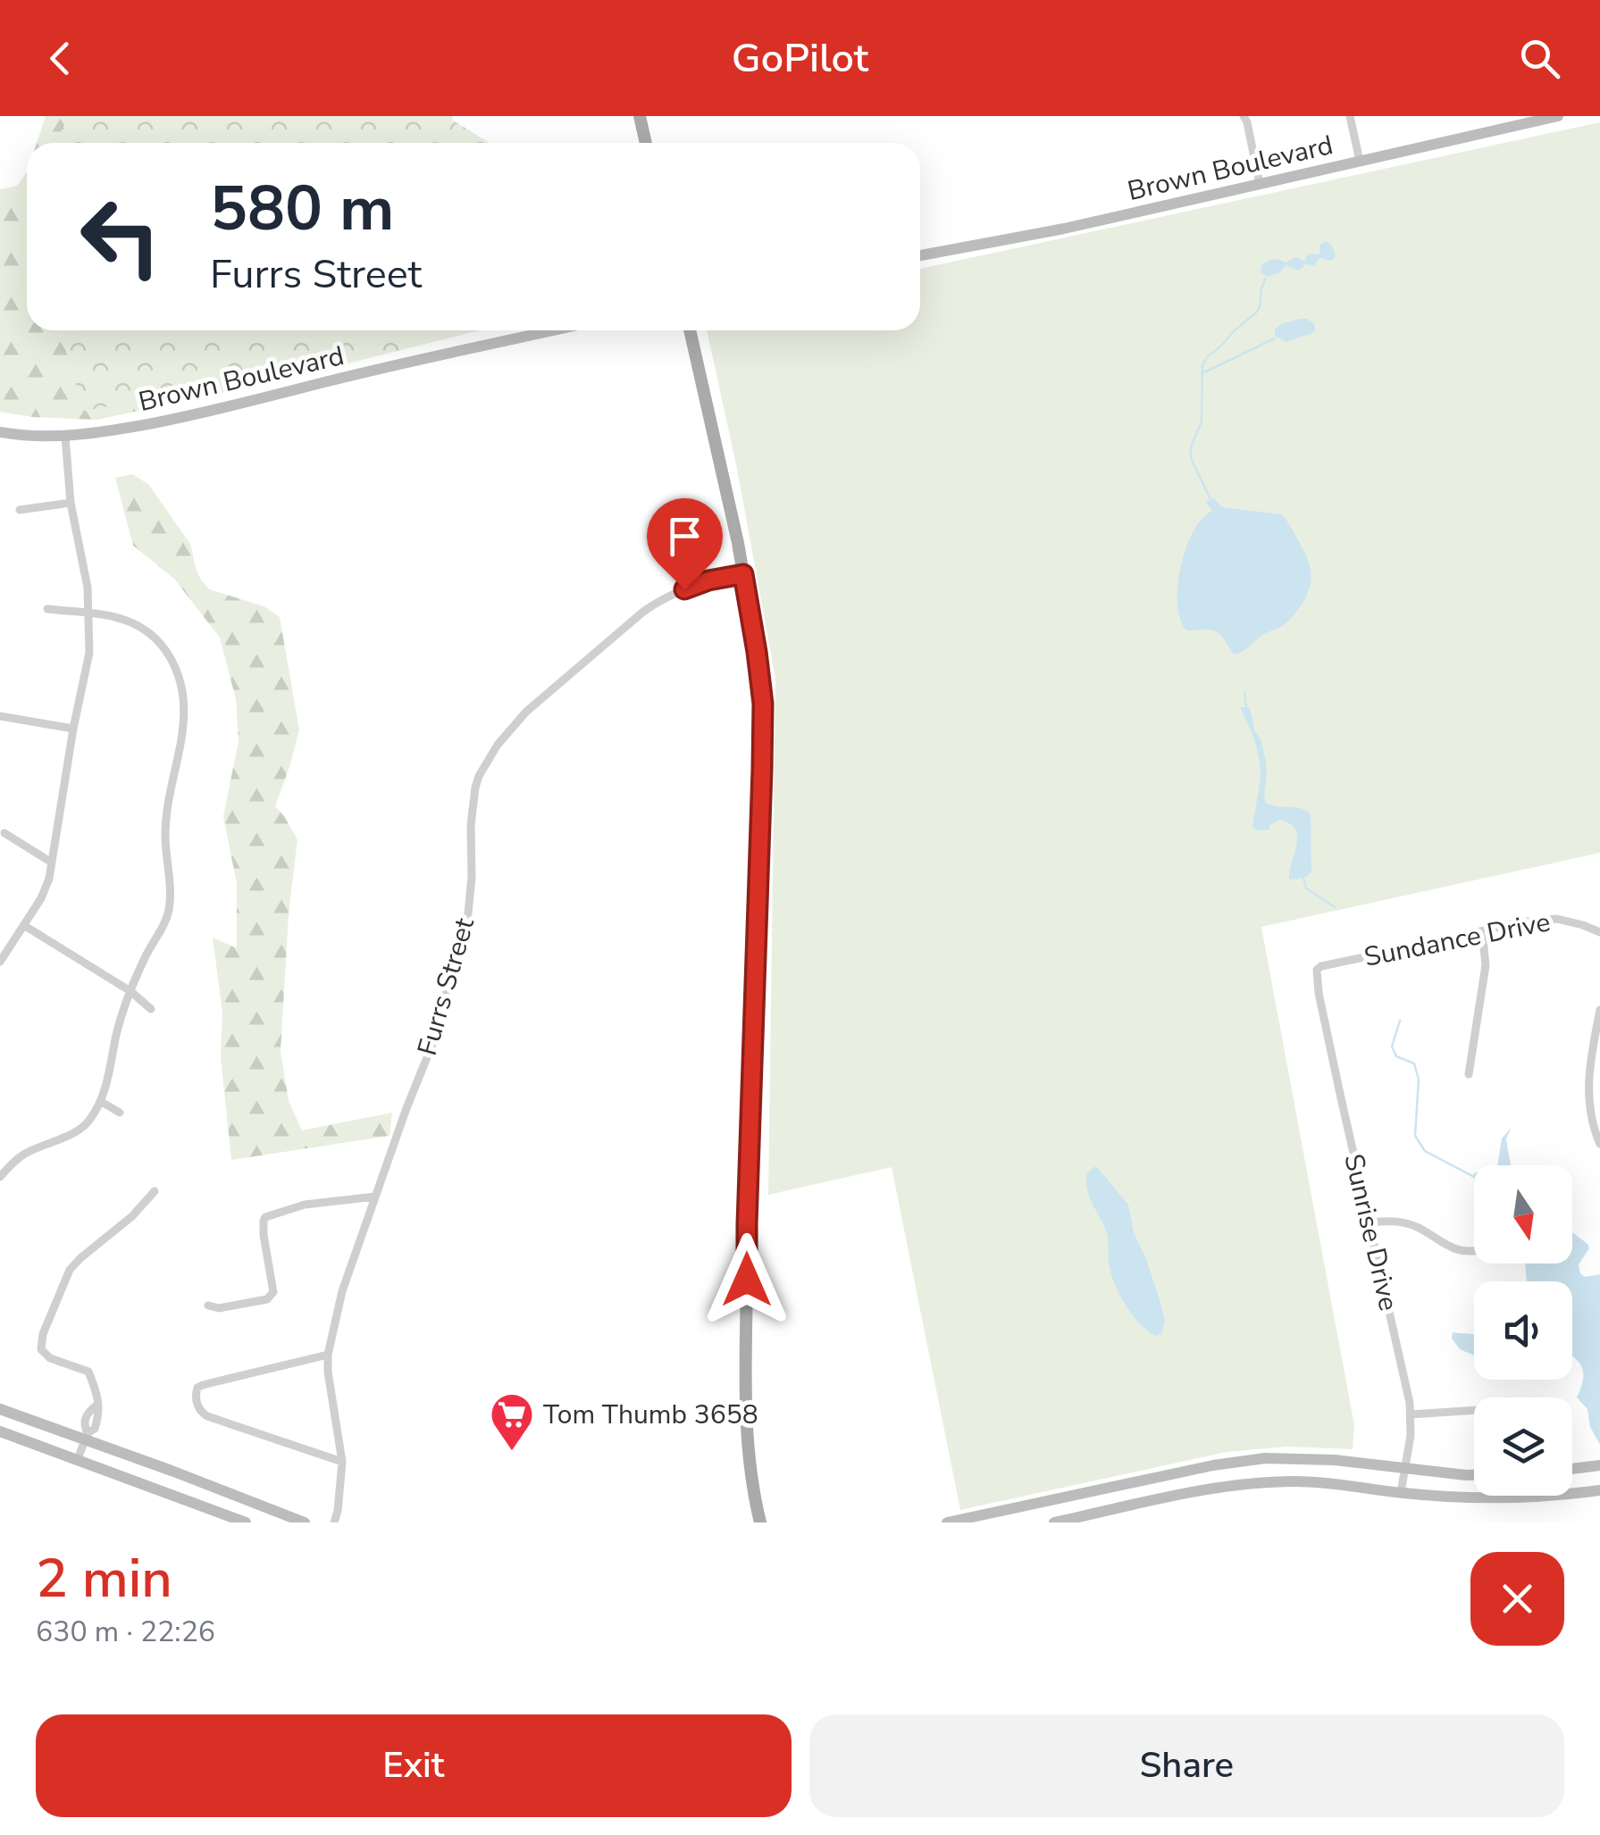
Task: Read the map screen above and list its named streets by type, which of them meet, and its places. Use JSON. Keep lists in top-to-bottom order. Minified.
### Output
{"streets":{"main road":["Brown Boulevard"],"street":["Sundance Drive","Furrs Street","Sunrise Drive"]},"crossings":[["Sundance Drive","Sunrise Drive"]],"places":{"supermarket":["Tom Thumb 3658"]},"north":"bottom","page":{"header":"GoPilot","turn":["580 m","Furrs Street"],"heading":["2 min","630 m · 22:26"],"buttons":["Exit","Share"]}}
